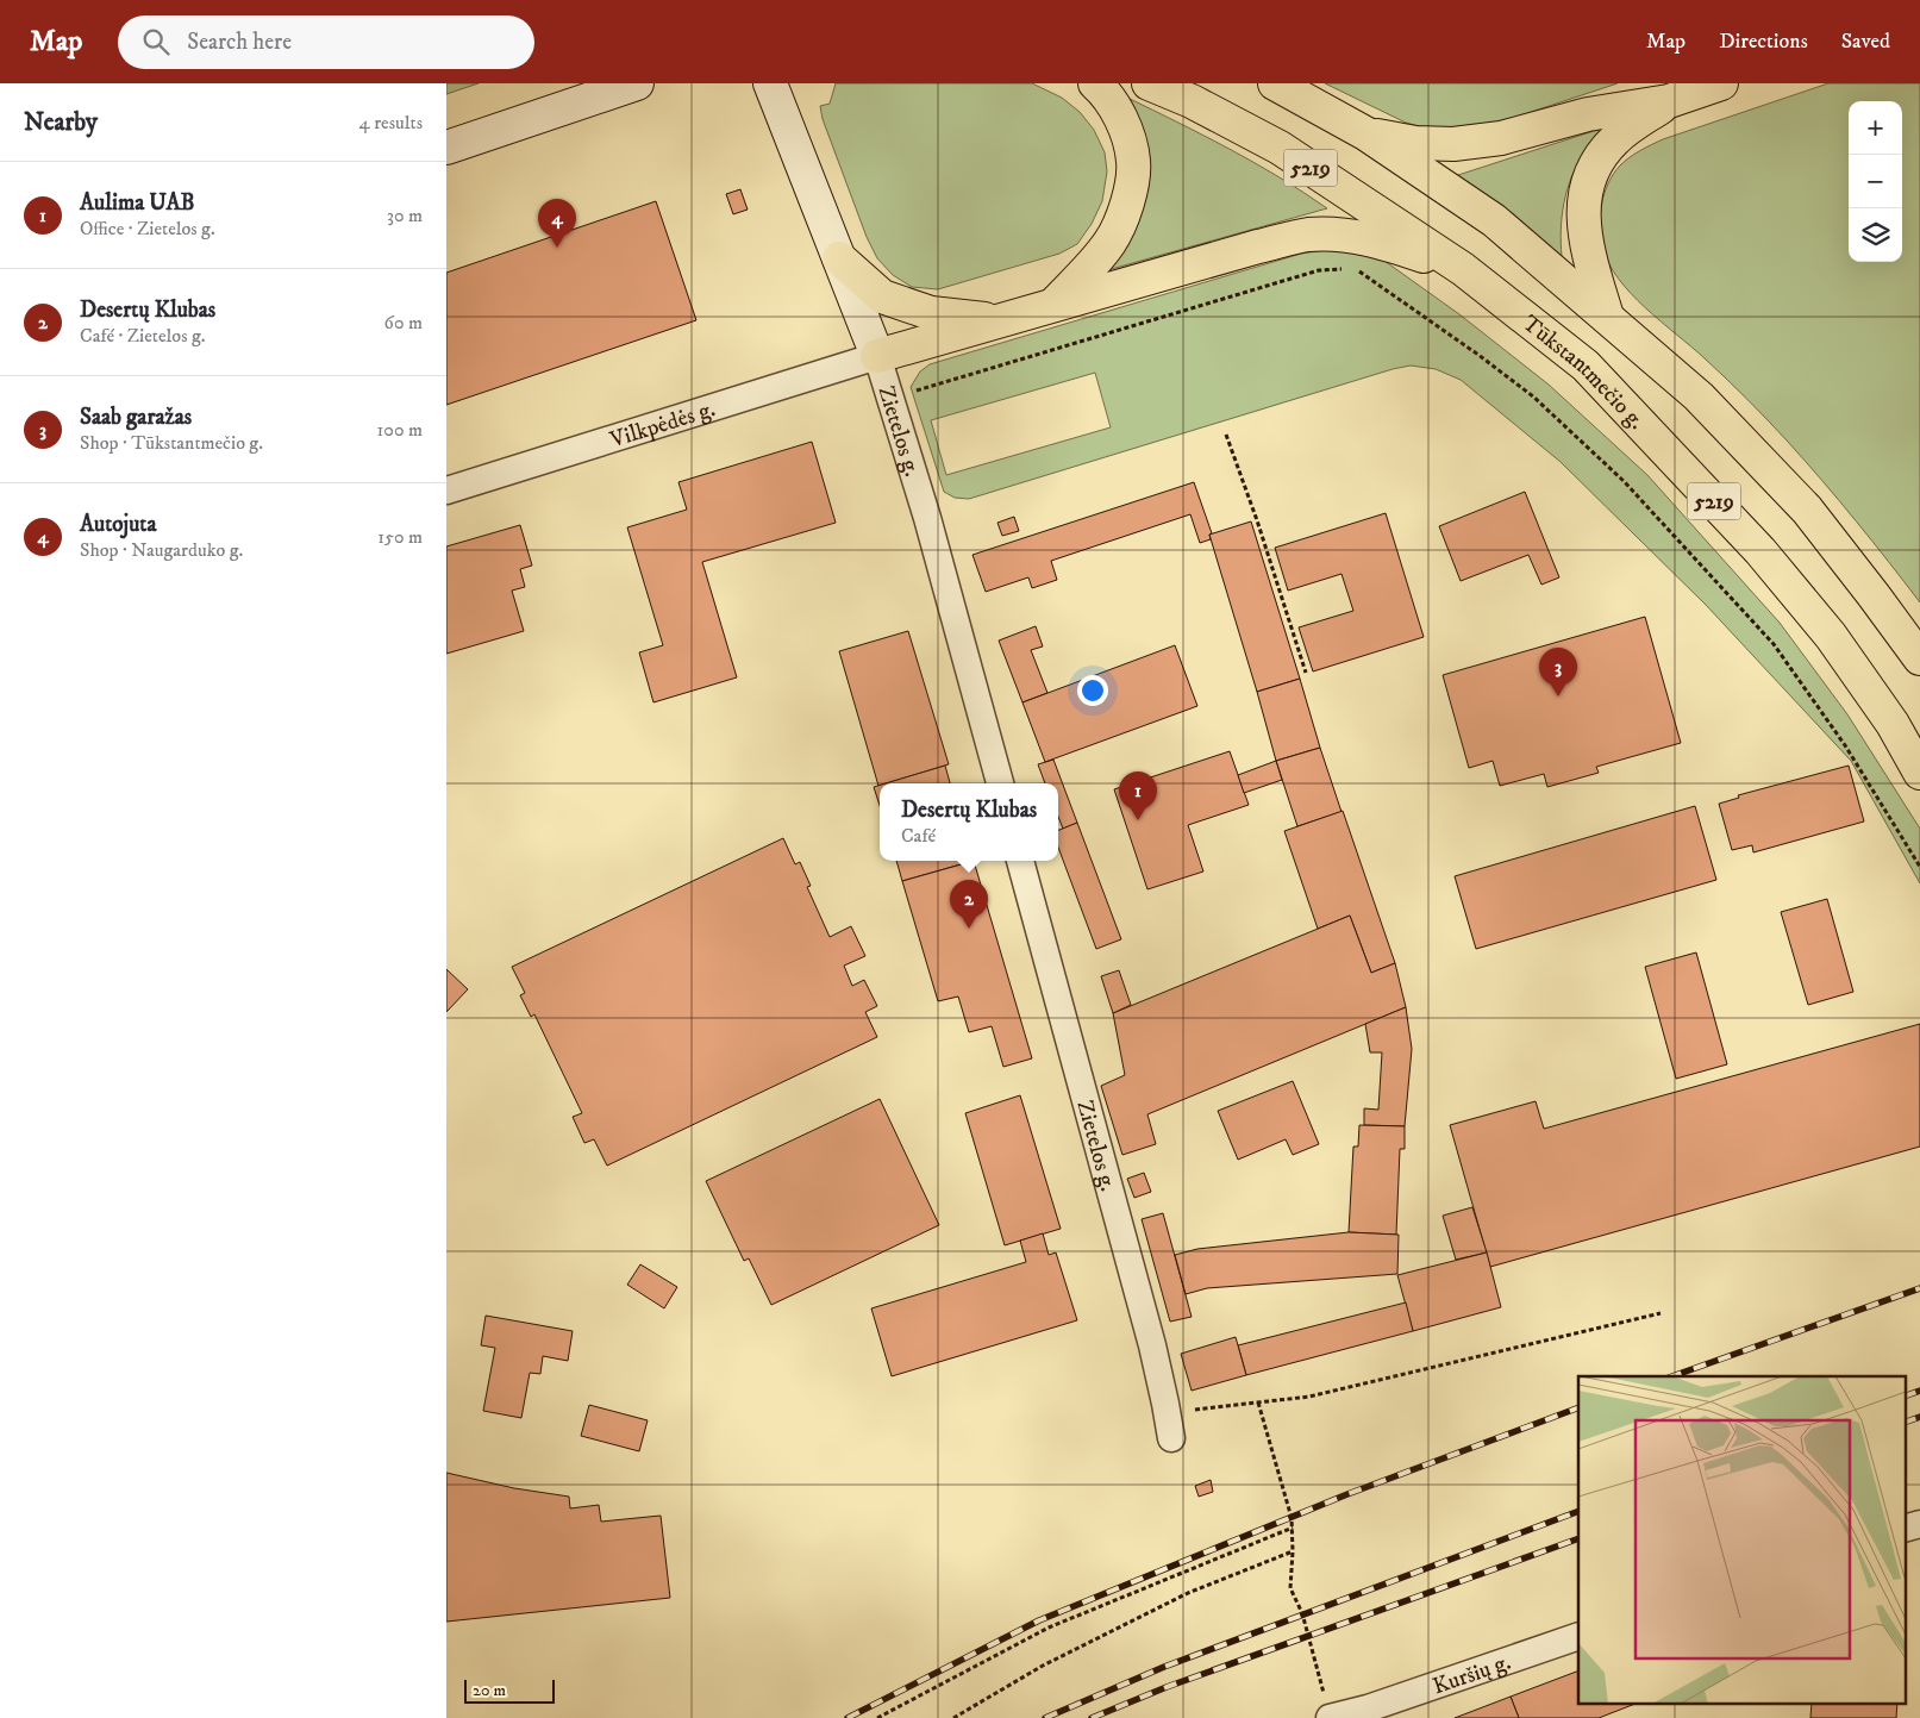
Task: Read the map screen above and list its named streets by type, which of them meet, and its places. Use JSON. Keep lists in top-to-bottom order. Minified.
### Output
{"streets":{"highway":["5219","Tūkstantmečio g."],"main road":["Zietelos g."],"street":["Vilkpėdės g.","Kuršių g."]},"crossings":[["Vilkpėdės g.","Zietelos g."]],"scale_bar":"20 m","page":{"header":"Map","search":"Search here","nav":["Map","Directions","Saved"],"heading":["Nearby","4 results"],"map_buttons":["+","−"],"list":[{"mark":"1","name":"Aulima UAB","note":"Office · Zietelos g.","value":"30 m"},{"mark":"2","name":"Desertų Klubas","note":"Café · Zietelos g.","value":"60 m"},{"mark":"3","name":"Saab garažas","note":"Shop · Tūkstantmečio g.","value":"100 m"},{"mark":"4","name":"Autojuta","note":"Shop · Naugarduko g.","value":"150 m"}],"pins":["4","3","1","2"],"popup":["Desertų Klubas","Café"],"scale":"20 m"}}
